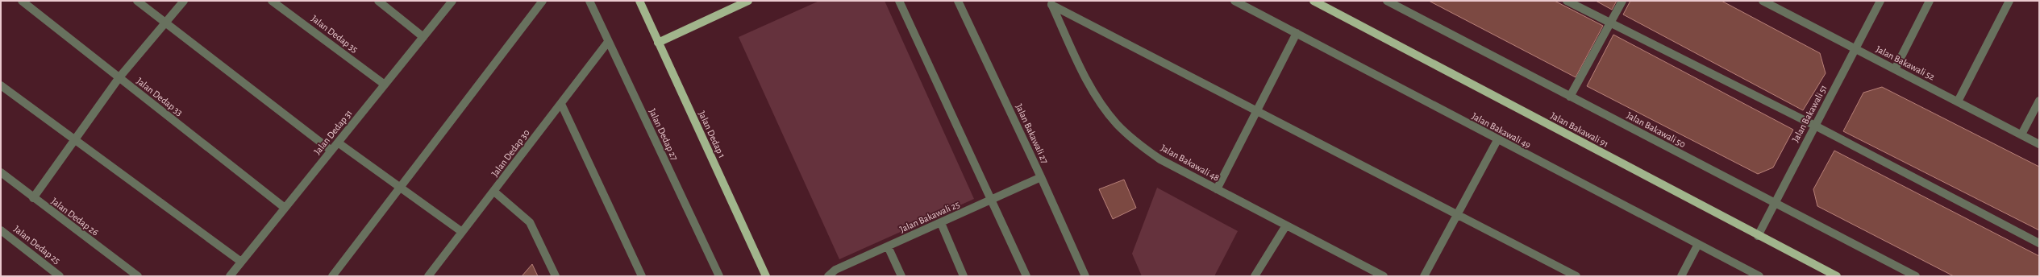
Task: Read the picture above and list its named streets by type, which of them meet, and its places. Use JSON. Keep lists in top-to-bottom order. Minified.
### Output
{"streets":{"main road":["Jalan Bakawali 91","Jalan Dedap 1"],"street":["Jalan Dedap 35","Jalan Bakawali 52","Jalan Dedap 33","Jalan Bakawali 51","Jalan Bakawali 50","Jalan Bakawali 49","Jalan Dedap 31","Jalan Bakawali 27","Jalan Dedap 27","Jalan Dedap 30","Jalan Bakawali 48","Jalan Dedap 26","Jalan Bakawali 25","Jalan Dedap 25"]},"crossings":[["Jalan Dedap 35","Jalan Dedap 31"],["Jalan Bakawali 52","Jalan Bakawali 51"],["Jalan Dedap 33","Jalan Dedap 31"],["Jalan Bakawali 51","Jalan Bakawali 91"],["Jalan Bakawali 51","Jalan Bakawali 50"],["Jalan Bakawali 27","Jalan Bakawali 25"],["Jalan Dedap 27","Jalan Dedap 30"]]}
